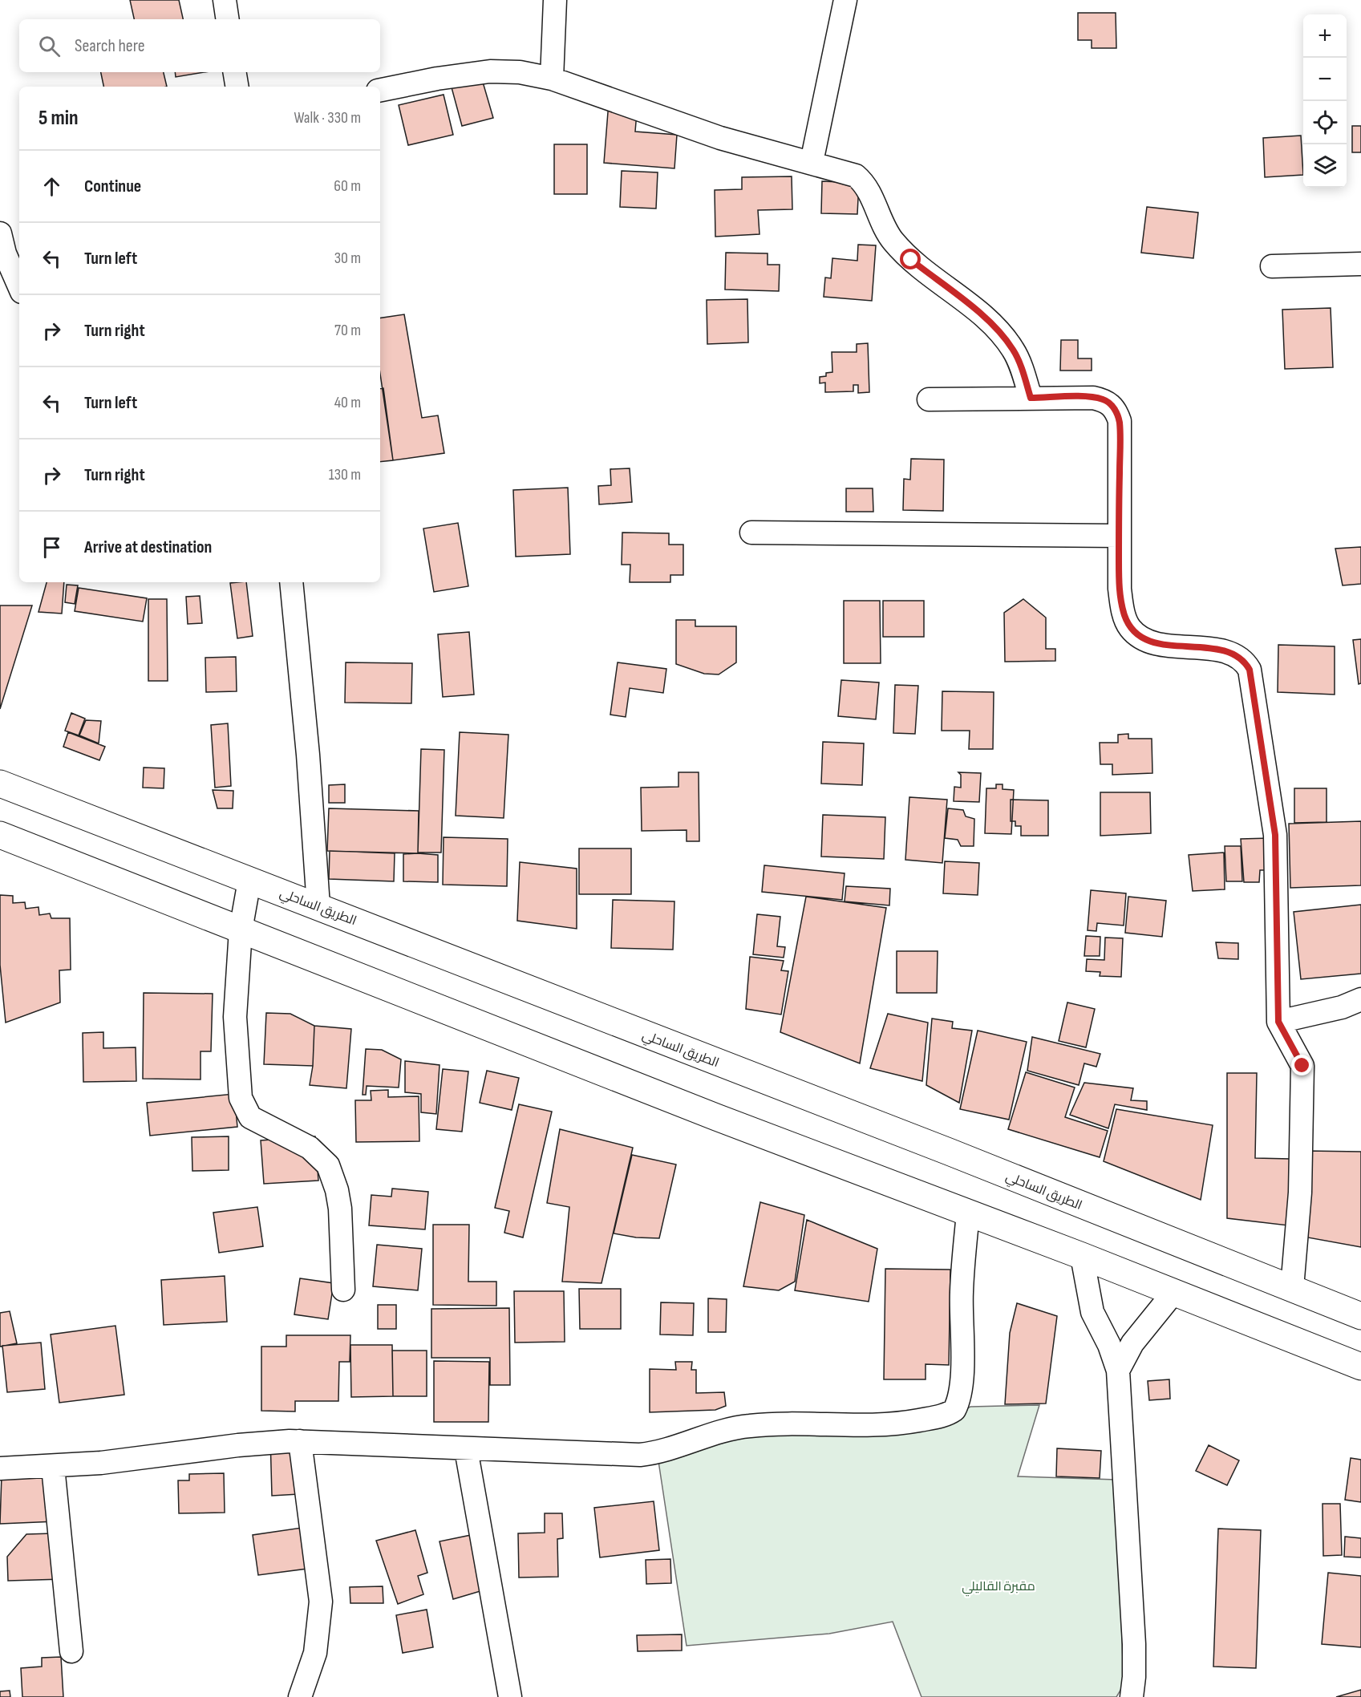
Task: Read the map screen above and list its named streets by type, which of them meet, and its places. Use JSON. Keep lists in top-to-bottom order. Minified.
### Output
{"streets":{"highway":["الطريق الساحلي"]},"parks":["مقبرة القاليلي"],"page":{"map_buttons":["+","−"],"search":"Search here","heading":["5 min","Walk · 330 m"],"list":[["Continue","60 m"],["Turn left","30 m"],["Turn right","70 m"],["Turn left","40 m"],["Turn right","130 m"],"Arrive at destination"]}}
